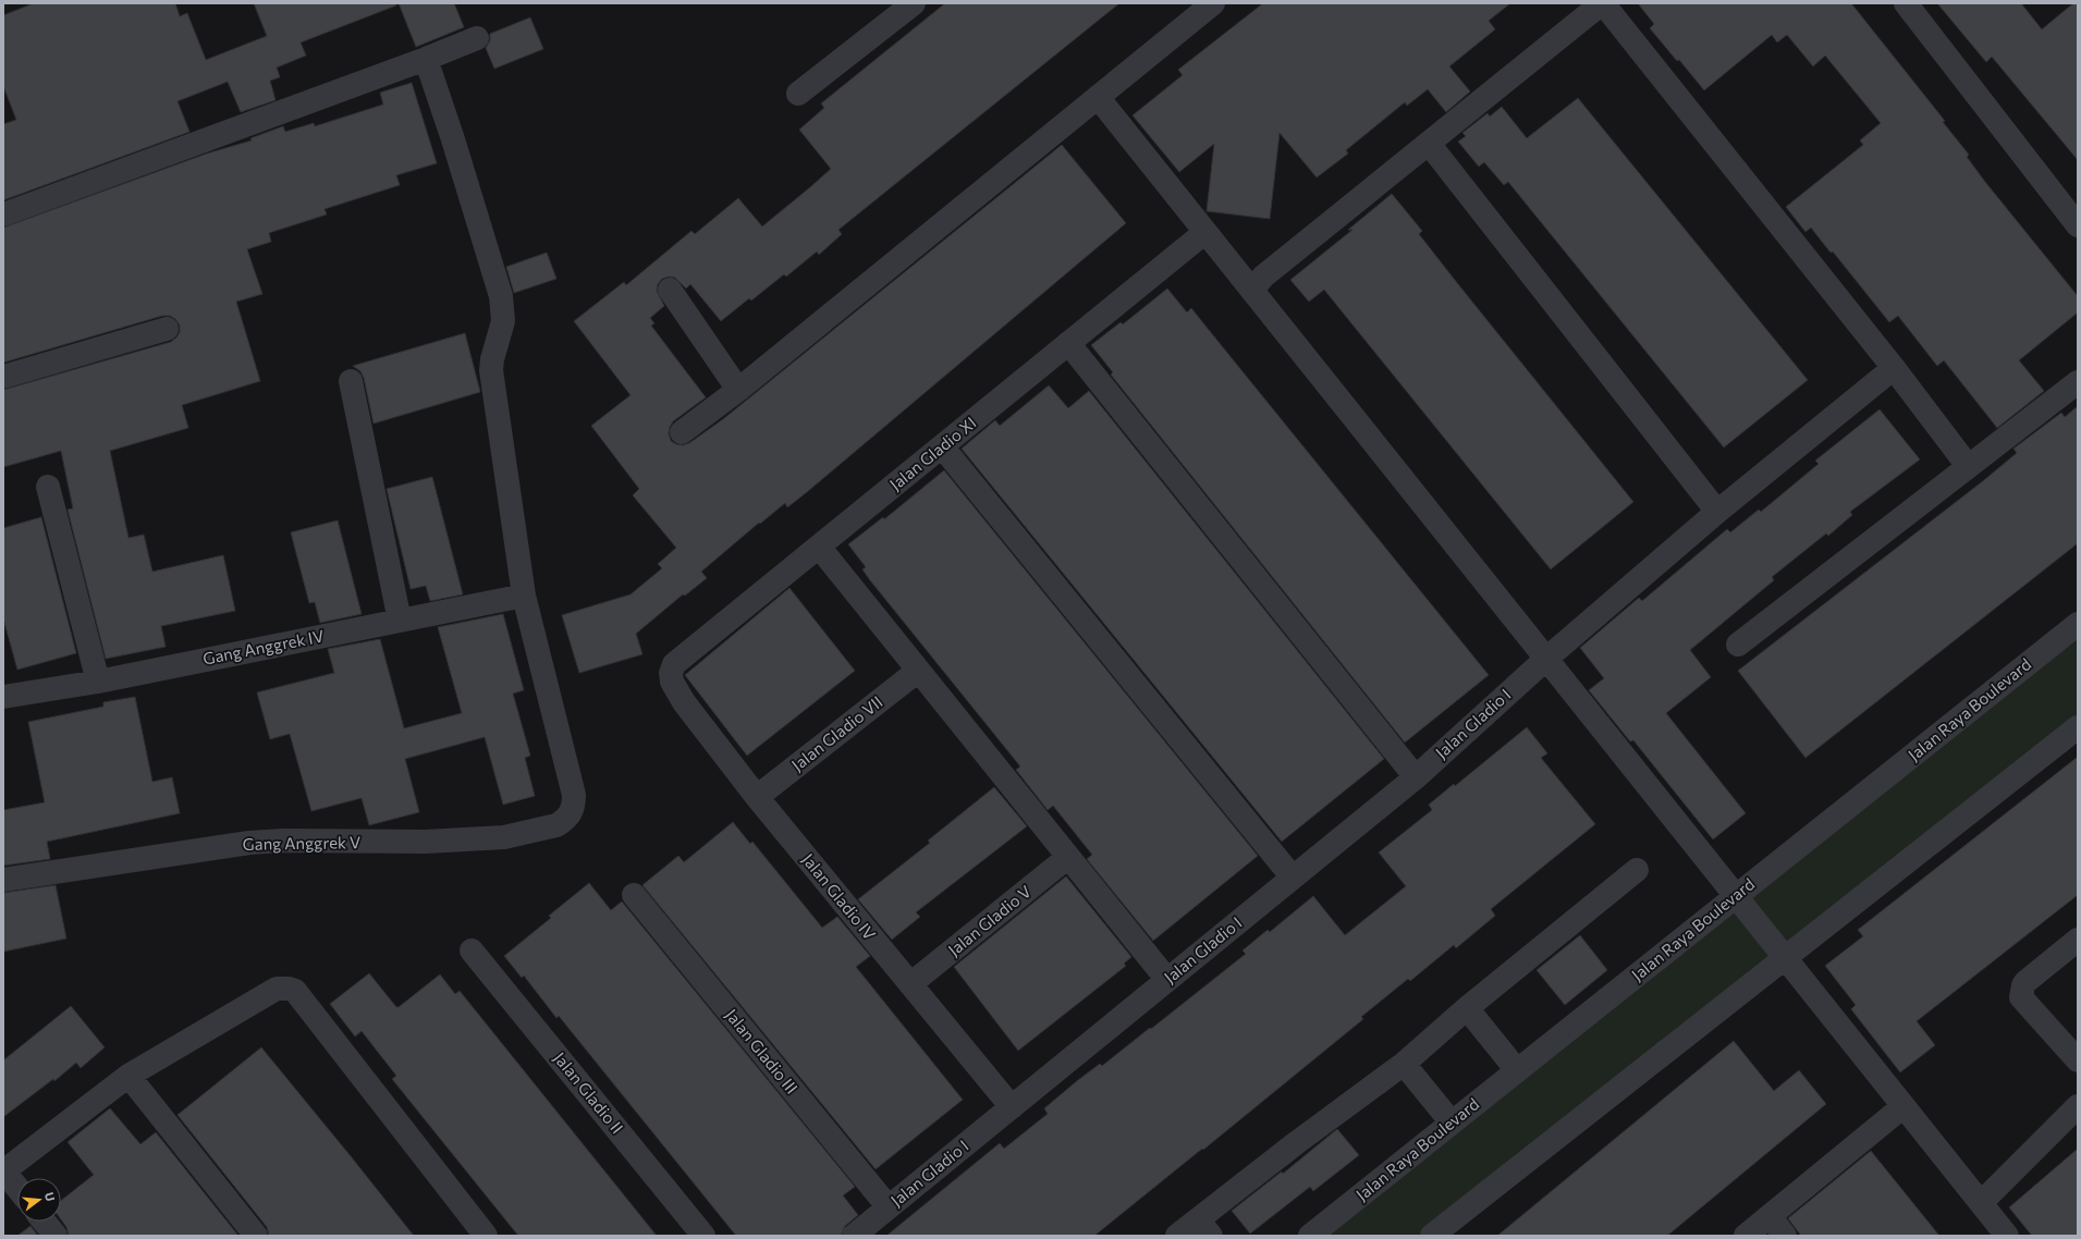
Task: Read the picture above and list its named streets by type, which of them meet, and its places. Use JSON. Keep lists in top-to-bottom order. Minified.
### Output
{"streets":{"street":["Jalan Gladio XI","Gang Anggrek IV","Jalan Raya Boulevard","Jalan Gladio I","Jalan Gladio VII","Gang Anggrek V","Jalan Gladio IV","Jalan Gladio V","Jalan Gladio III","Jalan Gladio II"]},"crossings":[["Jalan Gladio XI","Jalan Gladio IV"],["Gang Anggrek IV","Gang Anggrek V"],["Jalan Gladio I","Jalan Gladio IV"],["Jalan Gladio I","Jalan Gladio III"],["Jalan Gladio VII","Jalan Gladio IV"],["Jalan Gladio IV","Jalan Gladio V"]],"north":"right"}
